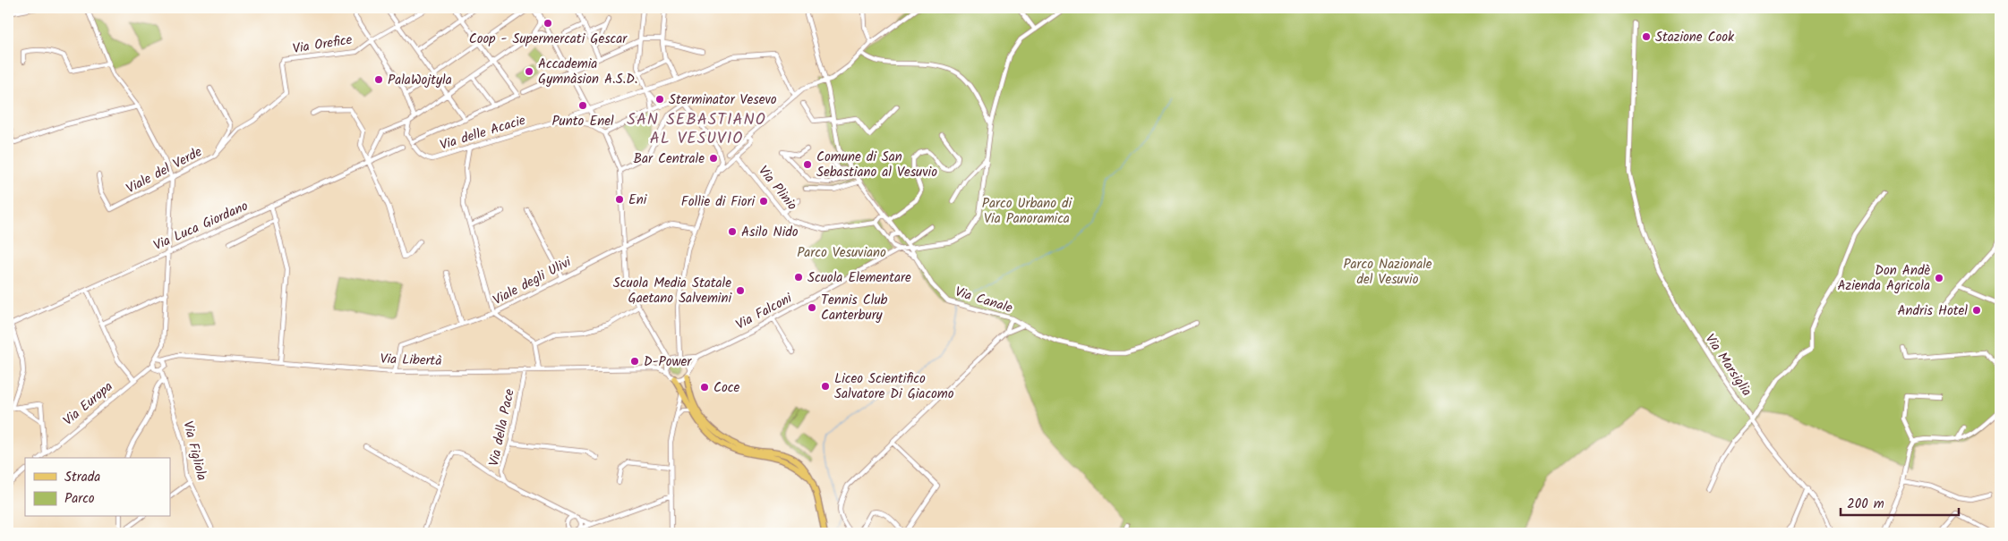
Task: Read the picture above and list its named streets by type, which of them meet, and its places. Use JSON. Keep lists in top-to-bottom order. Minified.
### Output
{"streets":{"street":["Via Orefice","Via delle Acacie","Viale del Verde","Via Plinio","Via Luca Giordano","Viale degli Ulivi","Via Canale","Via Falconi","Via Libertà","Via Marsiglia","Via Europa","Via della Pace","Via Figliola"]},"crossings":[["Via Orefice","Viale del Verde"],["Via Plinio","Via Canale"],["Viale degli Ulivi","Via Libertà"],["Via Canale","Via Falconi"],["Via Falconi","Via Libertà"],["Via Libertà","Via Europa"],["Via Libertà","Via della Pace"],["Via Libertà","Via Figliola"],["Via Europa","Via Figliola"]],"districts":["SAN SEBASTIANO AL VESUVIO"],"parks":["Parco Urbano di Via Panoramica","Parco Vesuviano","Parco Nazionale del Vesuvio"],"places":["Coop - Supermercati Gescar","Stazione Cook","Accademia Gymnàsion A.S.D.","PalaWojtyla","Sterminator Vesevo","Punto Enel","Bar Centrale","Comune di San Sebastiano al Vesuvio","Eni","Follie di Fiori","Asilo Nido","Scuola Elementare","Don Andè Azienda Agricola","Scuola Media Statale Gaetano Salvemini","Tennis Club Canterbury","Andris Hotel","D-Power","Liceo Scientifico Salvatore Di Giacomo","Coce"],"legend":["Strada","Parco"],"scale_bar":"200 m"}
